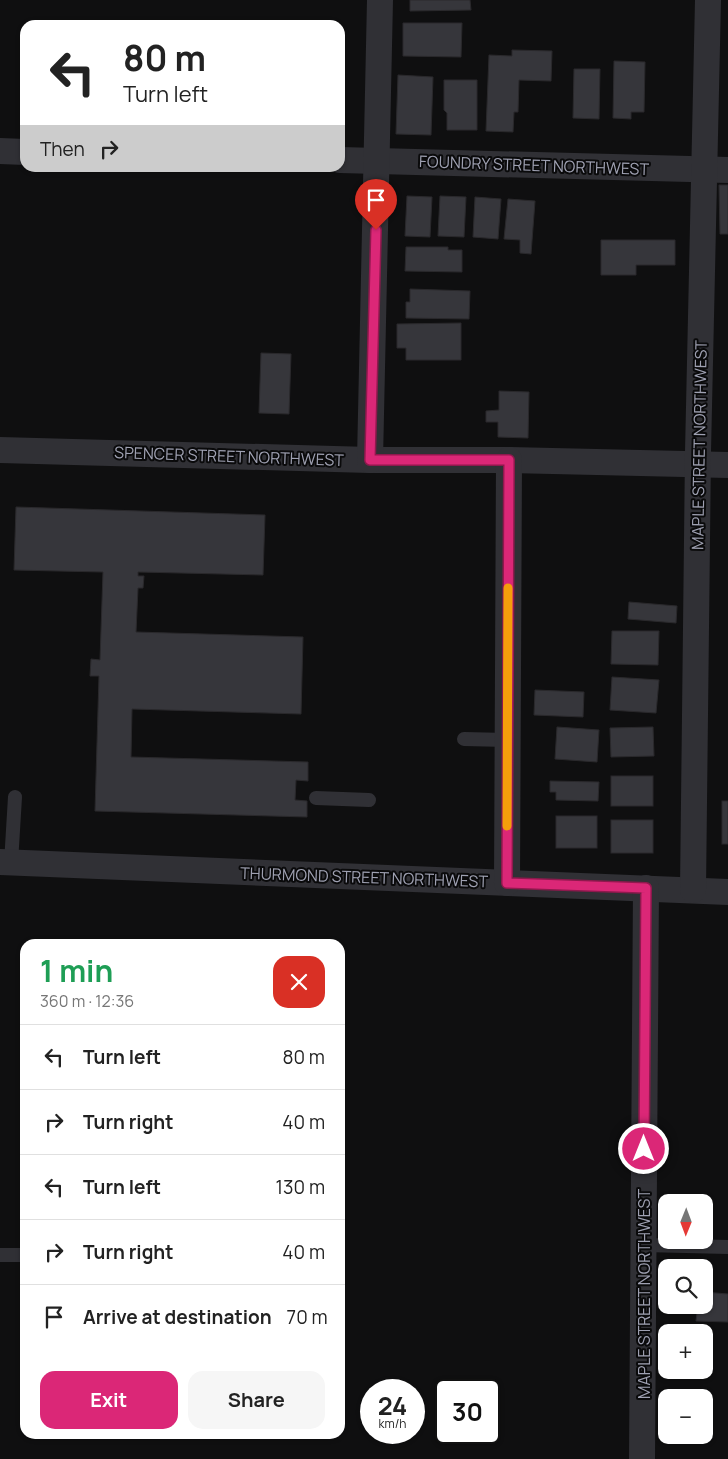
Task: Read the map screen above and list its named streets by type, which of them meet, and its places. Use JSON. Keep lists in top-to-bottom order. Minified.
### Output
{"streets":{"street":["FOUNDRY STREET NORTHWEST","MAPLE STREET NORTHWEST","SPENCER STREET NORTHWEST","THURMOND STREET NORTHWEST"]},"crossings":[["FOUNDRY STREET NORTHWEST","MAPLE STREET NORTHWEST"],["MAPLE STREET NORTHWEST","SPENCER STREET NORTHWEST"],["MAPLE STREET NORTHWEST","THURMOND STREET NORTHWEST"]],"north":"bottom","page":{"turn":["80 m","Turn left"],"then":"Then","heading":["1 min","360 m · 12:36"],"list":[{"name":"Turn left","value":"80 m"},{"name":"Turn right","value":"40 m"},{"name":"Turn left","value":"130 m"},{"name":"Turn right","value":"40 m"},{"name":"Arrive at destination","value":"70 m"}],"map_buttons":["+","−"],"buttons":["Exit","Share"],"speed":"24 km/h","limit":"30"}}
